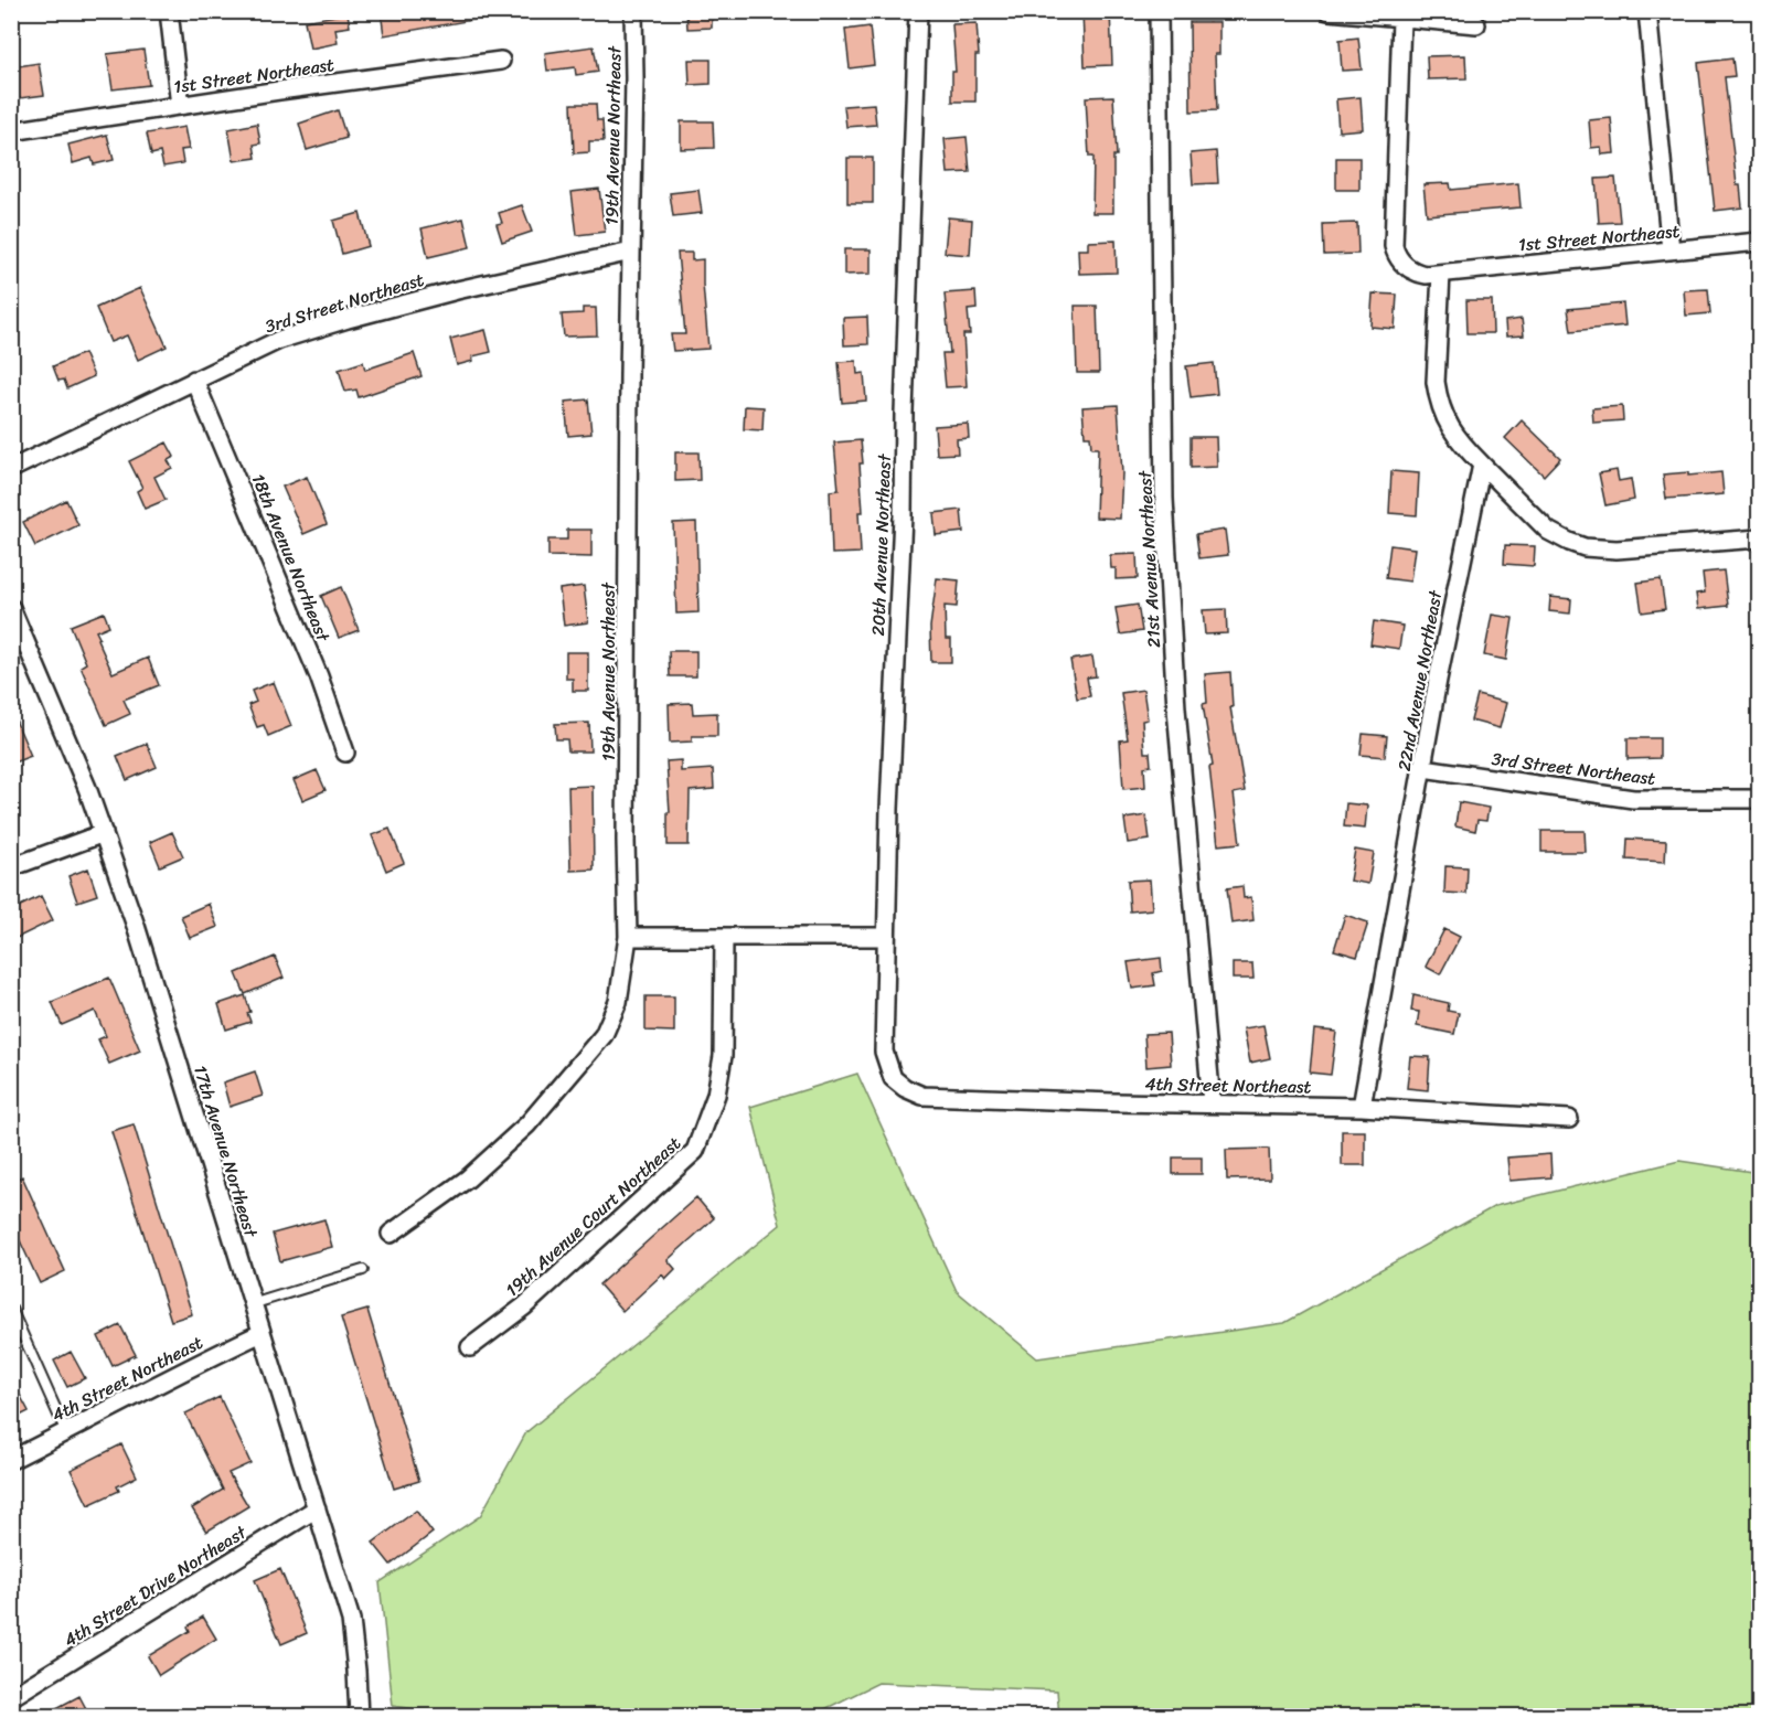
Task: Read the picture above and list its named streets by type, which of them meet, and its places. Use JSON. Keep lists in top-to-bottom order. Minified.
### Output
{"streets":{"street":["1st Street Northeast","19th Avenue Northeast","3rd Street Northeast","20th Avenue Northeast","18th Avenue Northeast","21st Avenue Northeast","22nd Avenue Northeast","4th Street Northeast","17th Avenue Northeast","19th Avenue Court Northeast","4th Street Drive Northeast"]},"crossings":[["19th Avenue Northeast","3rd Street Northeast"],["3rd Street Northeast","18th Avenue Northeast"],["3rd Street Northeast","22nd Avenue Northeast"],["20th Avenue Northeast","4th Street Northeast"],["21st Avenue Northeast","4th Street Northeast"],["22nd Avenue Northeast","4th Street Northeast"],["4th Street Northeast","17th Avenue Northeast"],["17th Avenue Northeast","4th Street Drive Northeast"]]}
